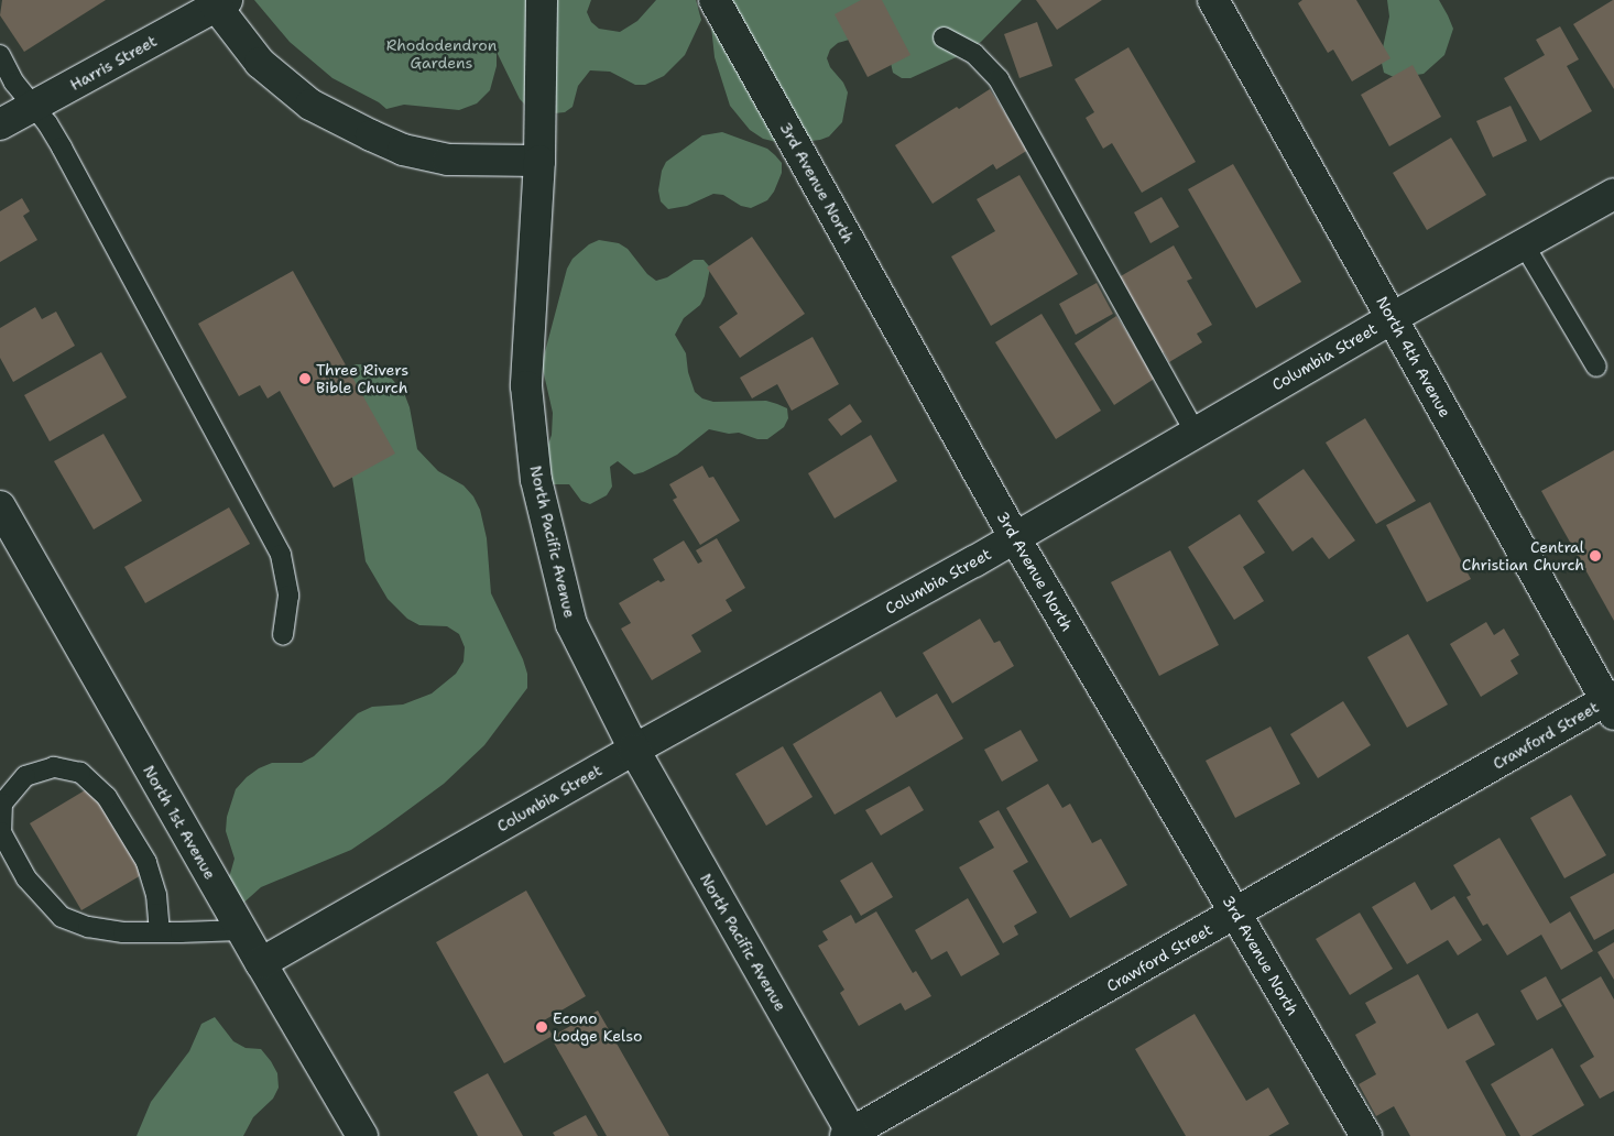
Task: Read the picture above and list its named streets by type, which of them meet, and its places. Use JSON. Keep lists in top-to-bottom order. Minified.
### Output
{"streets":{"street":["Harris Street","3rd Avenue North","Columbia Street","North 4th Avenue","North Pacific Avenue","Crawford Street","North 1st Avenue"]},"crossings":[["3rd Avenue North","Columbia Street"],["3rd Avenue North","Crawford Street"],["Columbia Street","North 4th Avenue"],["Columbia Street","North Pacific Avenue"],["Columbia Street","North 1st Avenue"],["North 4th Avenue","Crawford Street"],["North Pacific Avenue","Crawford Street"]],"parks":["Rhododendron Gardens"],"places":["Three Rivers Bible Church","Central Christian Church","Econo Lodge Kelso"]}
